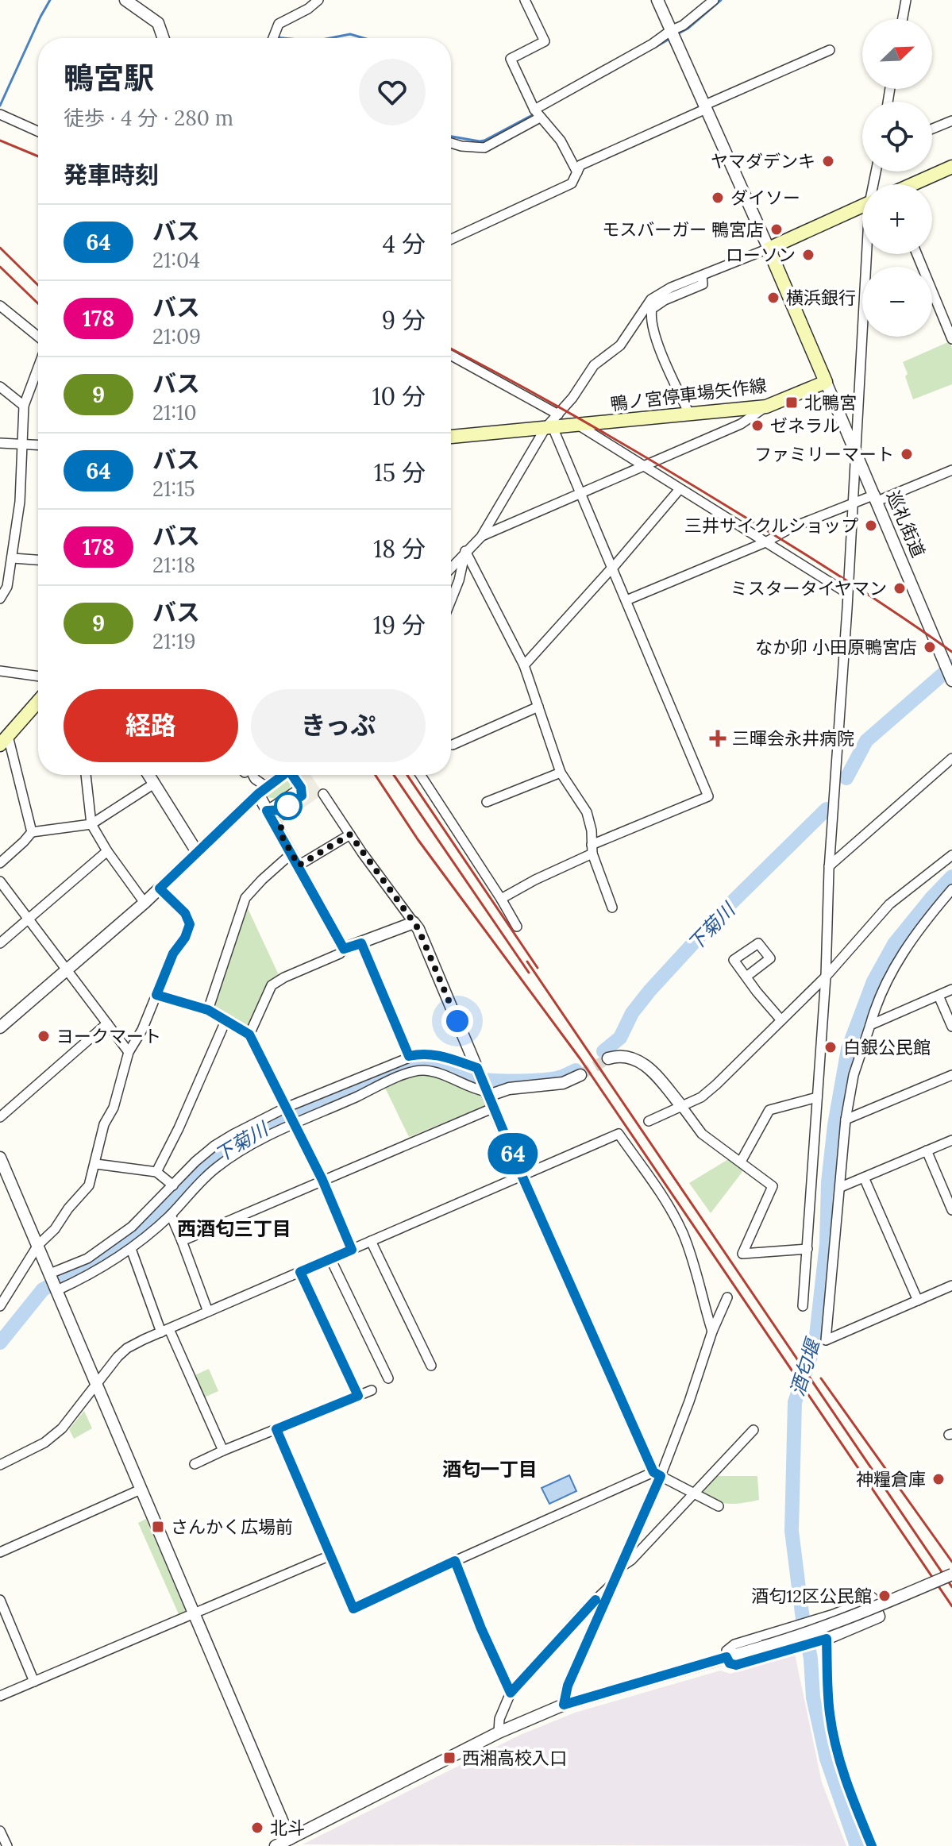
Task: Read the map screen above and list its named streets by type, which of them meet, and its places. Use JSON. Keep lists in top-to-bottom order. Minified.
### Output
{"streets":{"main road":["鴨ノ宮停車場矢作線"],"street":["巡礼街道"]},"crossings":[["鴨ノ宮停車場矢作線","巡礼街道"]],"districts":["西酒匂三丁目","酒匂一丁目"],"water":["下菊川","酒匂堰"],"places":{"other":["ヤマダデンキ","ダイソー","モスバーガー 鴨宮店","ローソン","横浜銀行","ゼネラル","ファミリーマート","三井サイクルショップ","ミスタータイヤマン","なか卯 小田原鴨宮店","ヨークマート","白銀公民館","神糧倉庫","酒匂12区公民館","北斗"],"transit":["北鴨宮","さんかく広場前","西湘高校入口"],"health":["三暉会永井病院"]},"lines":["bus line 64"],"north":"top right","page":{"on_map":"64","map_buttons":["+","−"],"heading":[["鴨宮駅","徒歩 · 4 分 · 280 m"],"発車時刻"],"list":[{"mark":"64","name":"バス","note":"21:04","value":"4 分"},{"mark":"178","name":"バス","note":"21:09","value":"9 分"},{"mark":"9","name":"バス","note":"21:10","value":"10 分"},{"mark":"64","name":"バス","note":"21:15","value":"15 分"},{"mark":"178","name":"バス","note":"21:18","value":"18 分"},{"mark":"9","name":"バス","note":"21:19","value":"19 分"}],"buttons":["経路","きっぷ"]}}
